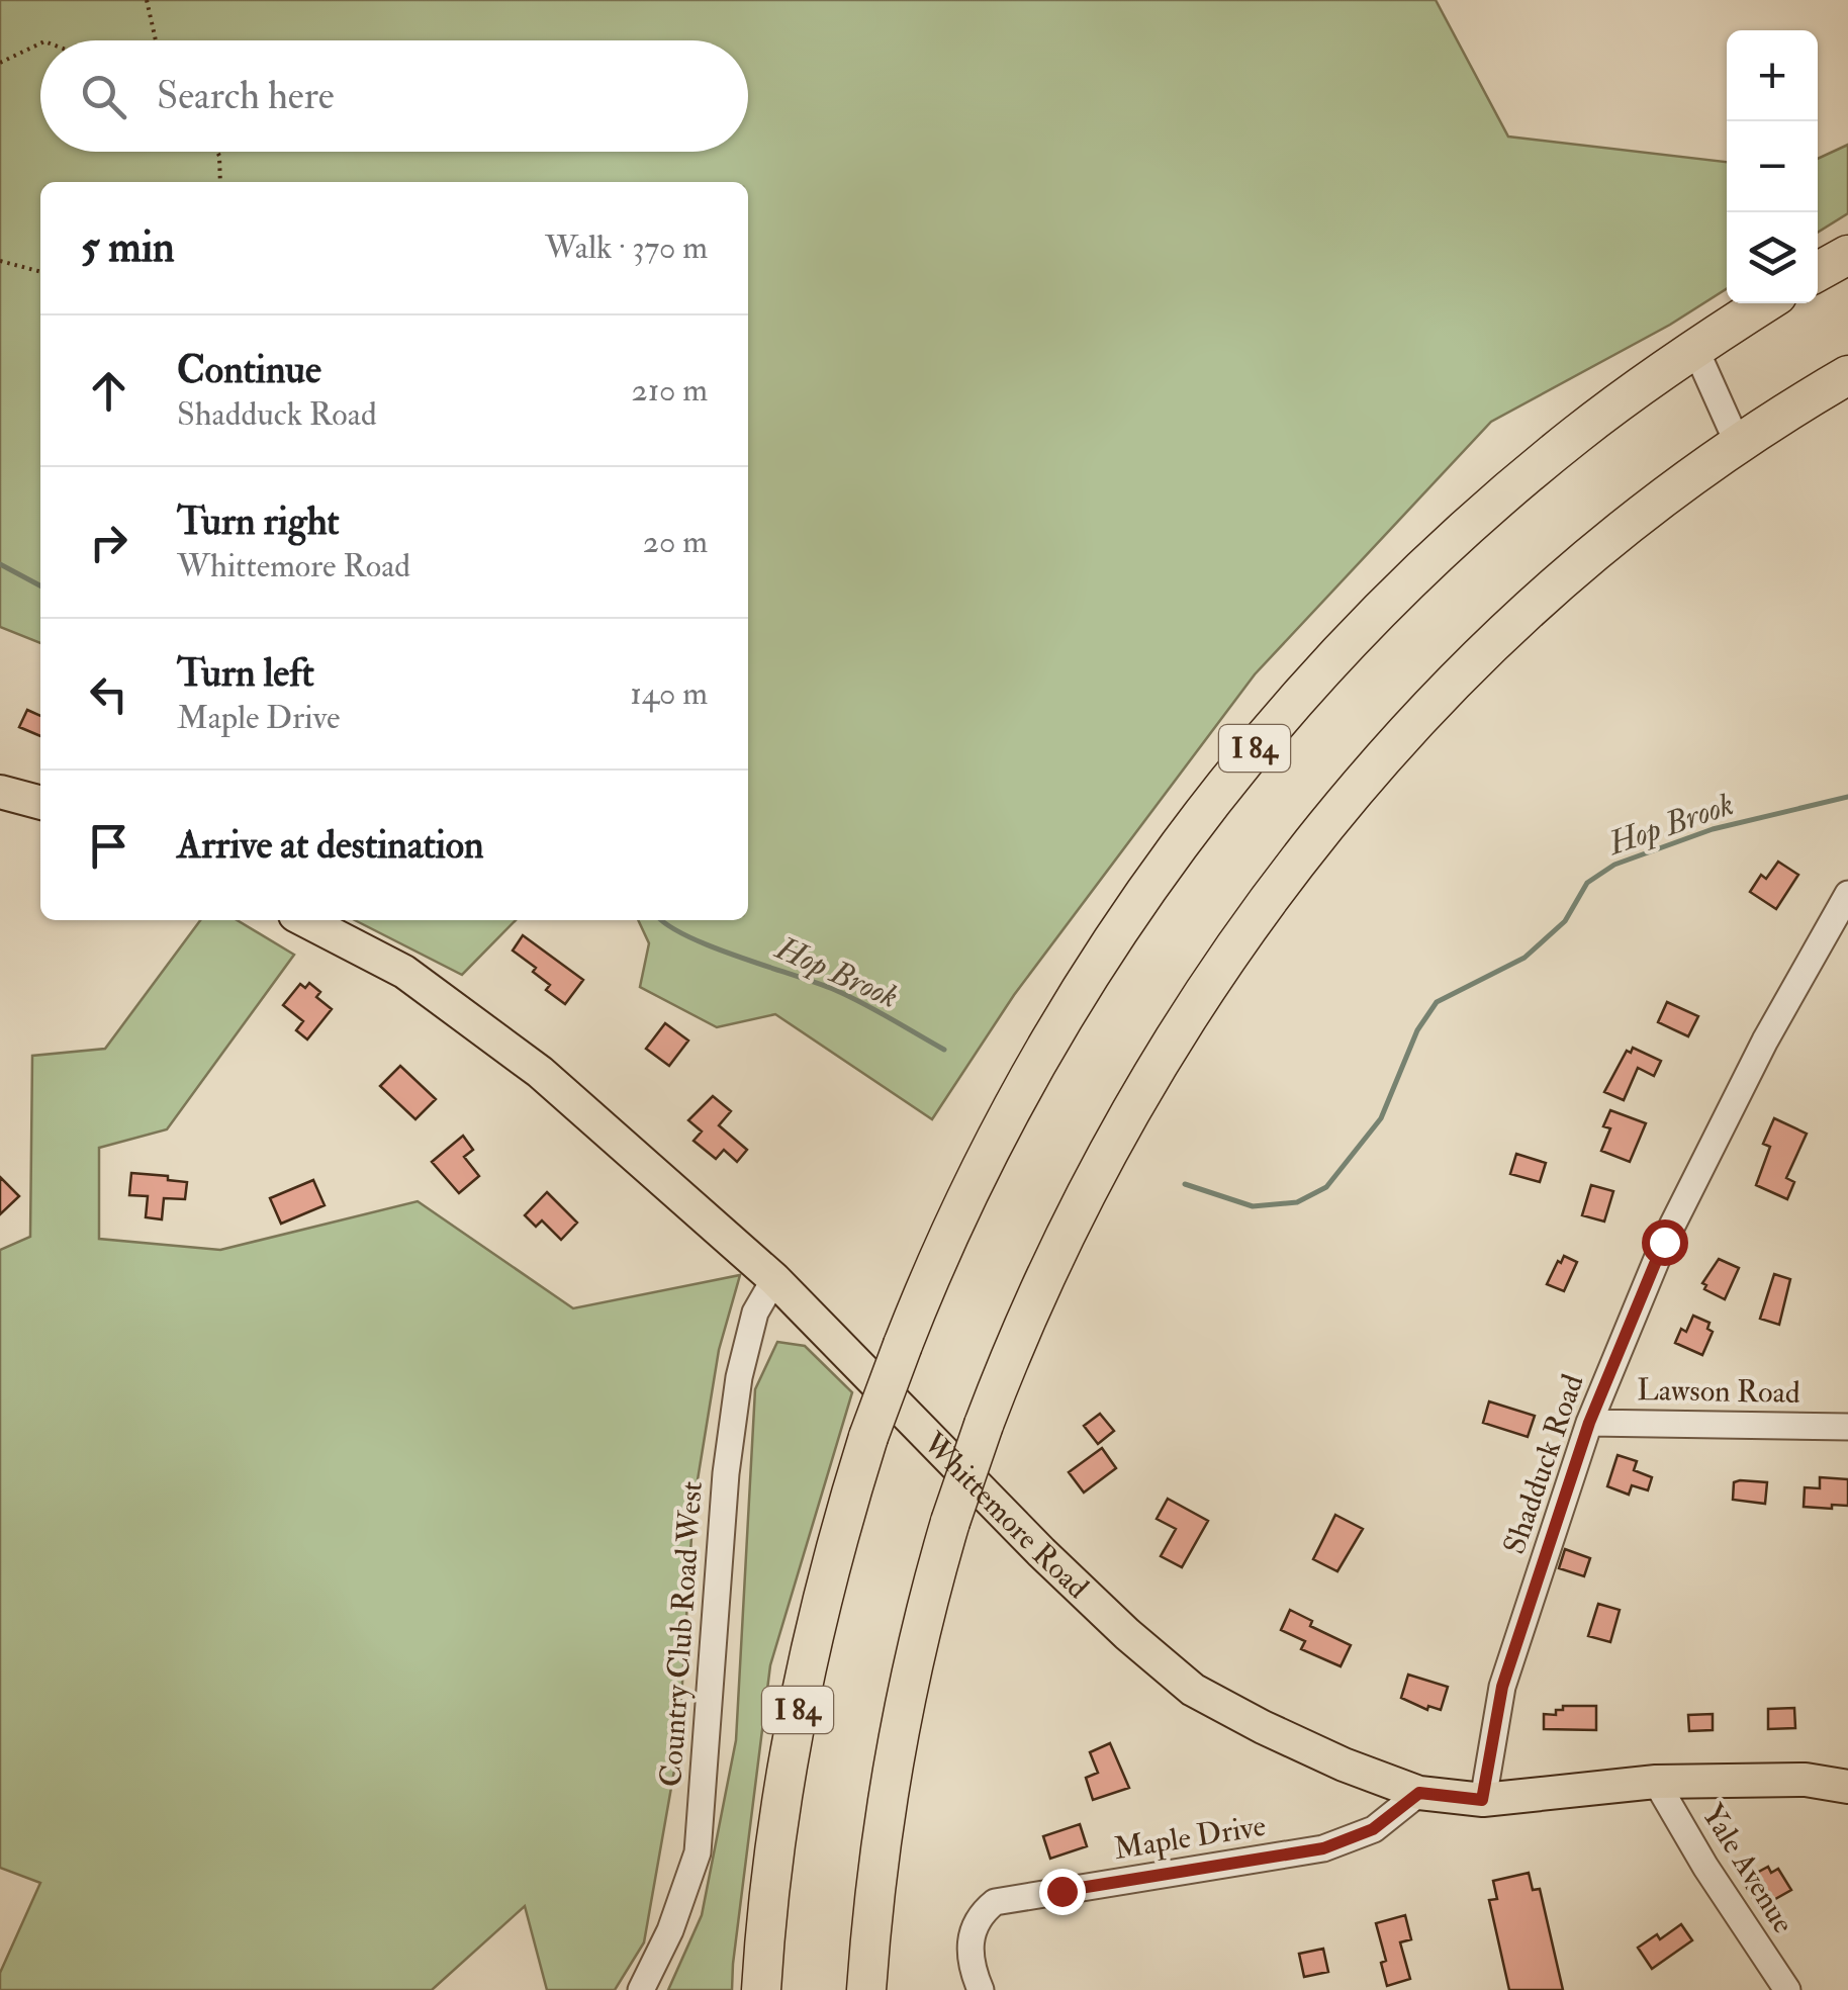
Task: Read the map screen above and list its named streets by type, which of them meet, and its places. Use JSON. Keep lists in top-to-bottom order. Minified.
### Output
{"streets":{"highway":["I 84"],"main road":["Whittemore Road"],"street":["Lawson Road","Shadduck Road","Country Club Road West","Maple Drive","Yale Avenue"]},"crossings":[["Lawson Road","Shadduck Road"],["Shadduck Road","Whittemore Road"],["Whittemore Road","Country Club Road West"],["Whittemore Road","Maple Drive"],["Whittemore Road","Yale Avenue"]],"water":["Hop Brook"],"page":{"map_buttons":["+","−"],"search":"Search here","heading":["5 min","Walk · 370 m"],"list":[["Continue","Shadduck Road","210 m"],["Turn right","Whittemore Road","20 m"],["Turn left","Maple Drive","140 m"],"Arrive at destination"]}}
